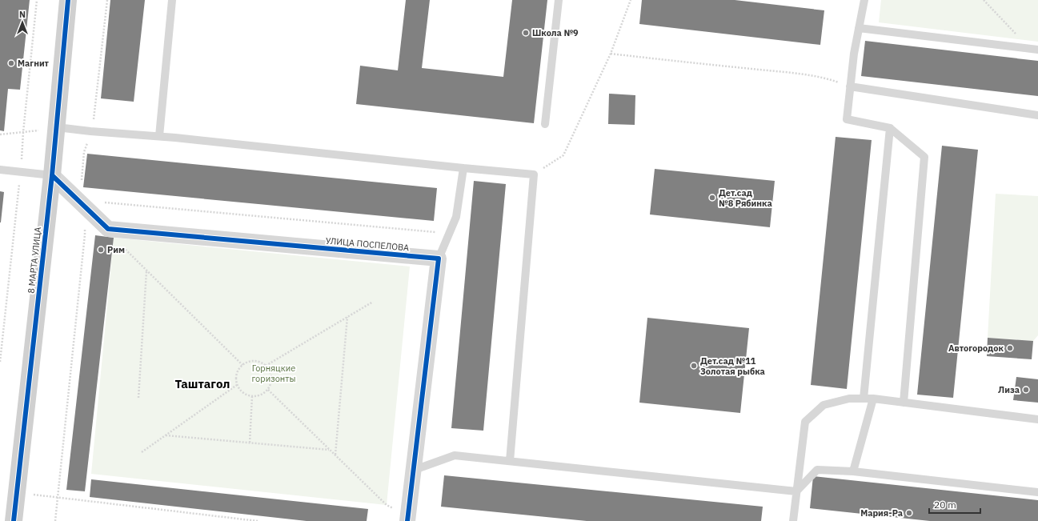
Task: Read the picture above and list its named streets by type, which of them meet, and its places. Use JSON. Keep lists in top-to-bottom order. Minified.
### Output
{"streets":{"street":["УЛИЦА ПОСПЕЛОВА","8 МАРТА УЛИЦА"]},"crossings":[["УЛИЦА ПОСПЕЛОВА","8 МАРТА УЛИЦА"]],"districts":["Таштагол"],"parks":["Горняцкие горизонты"],"places":["Школа №9","Магнит","Дет.сад №8 Рябинка","Рим","Автогородок","Дет.сад №11 Золотая рыбка","Лиза","Мария-Ра"],"scale_bar":"20 m","north":"top"}
